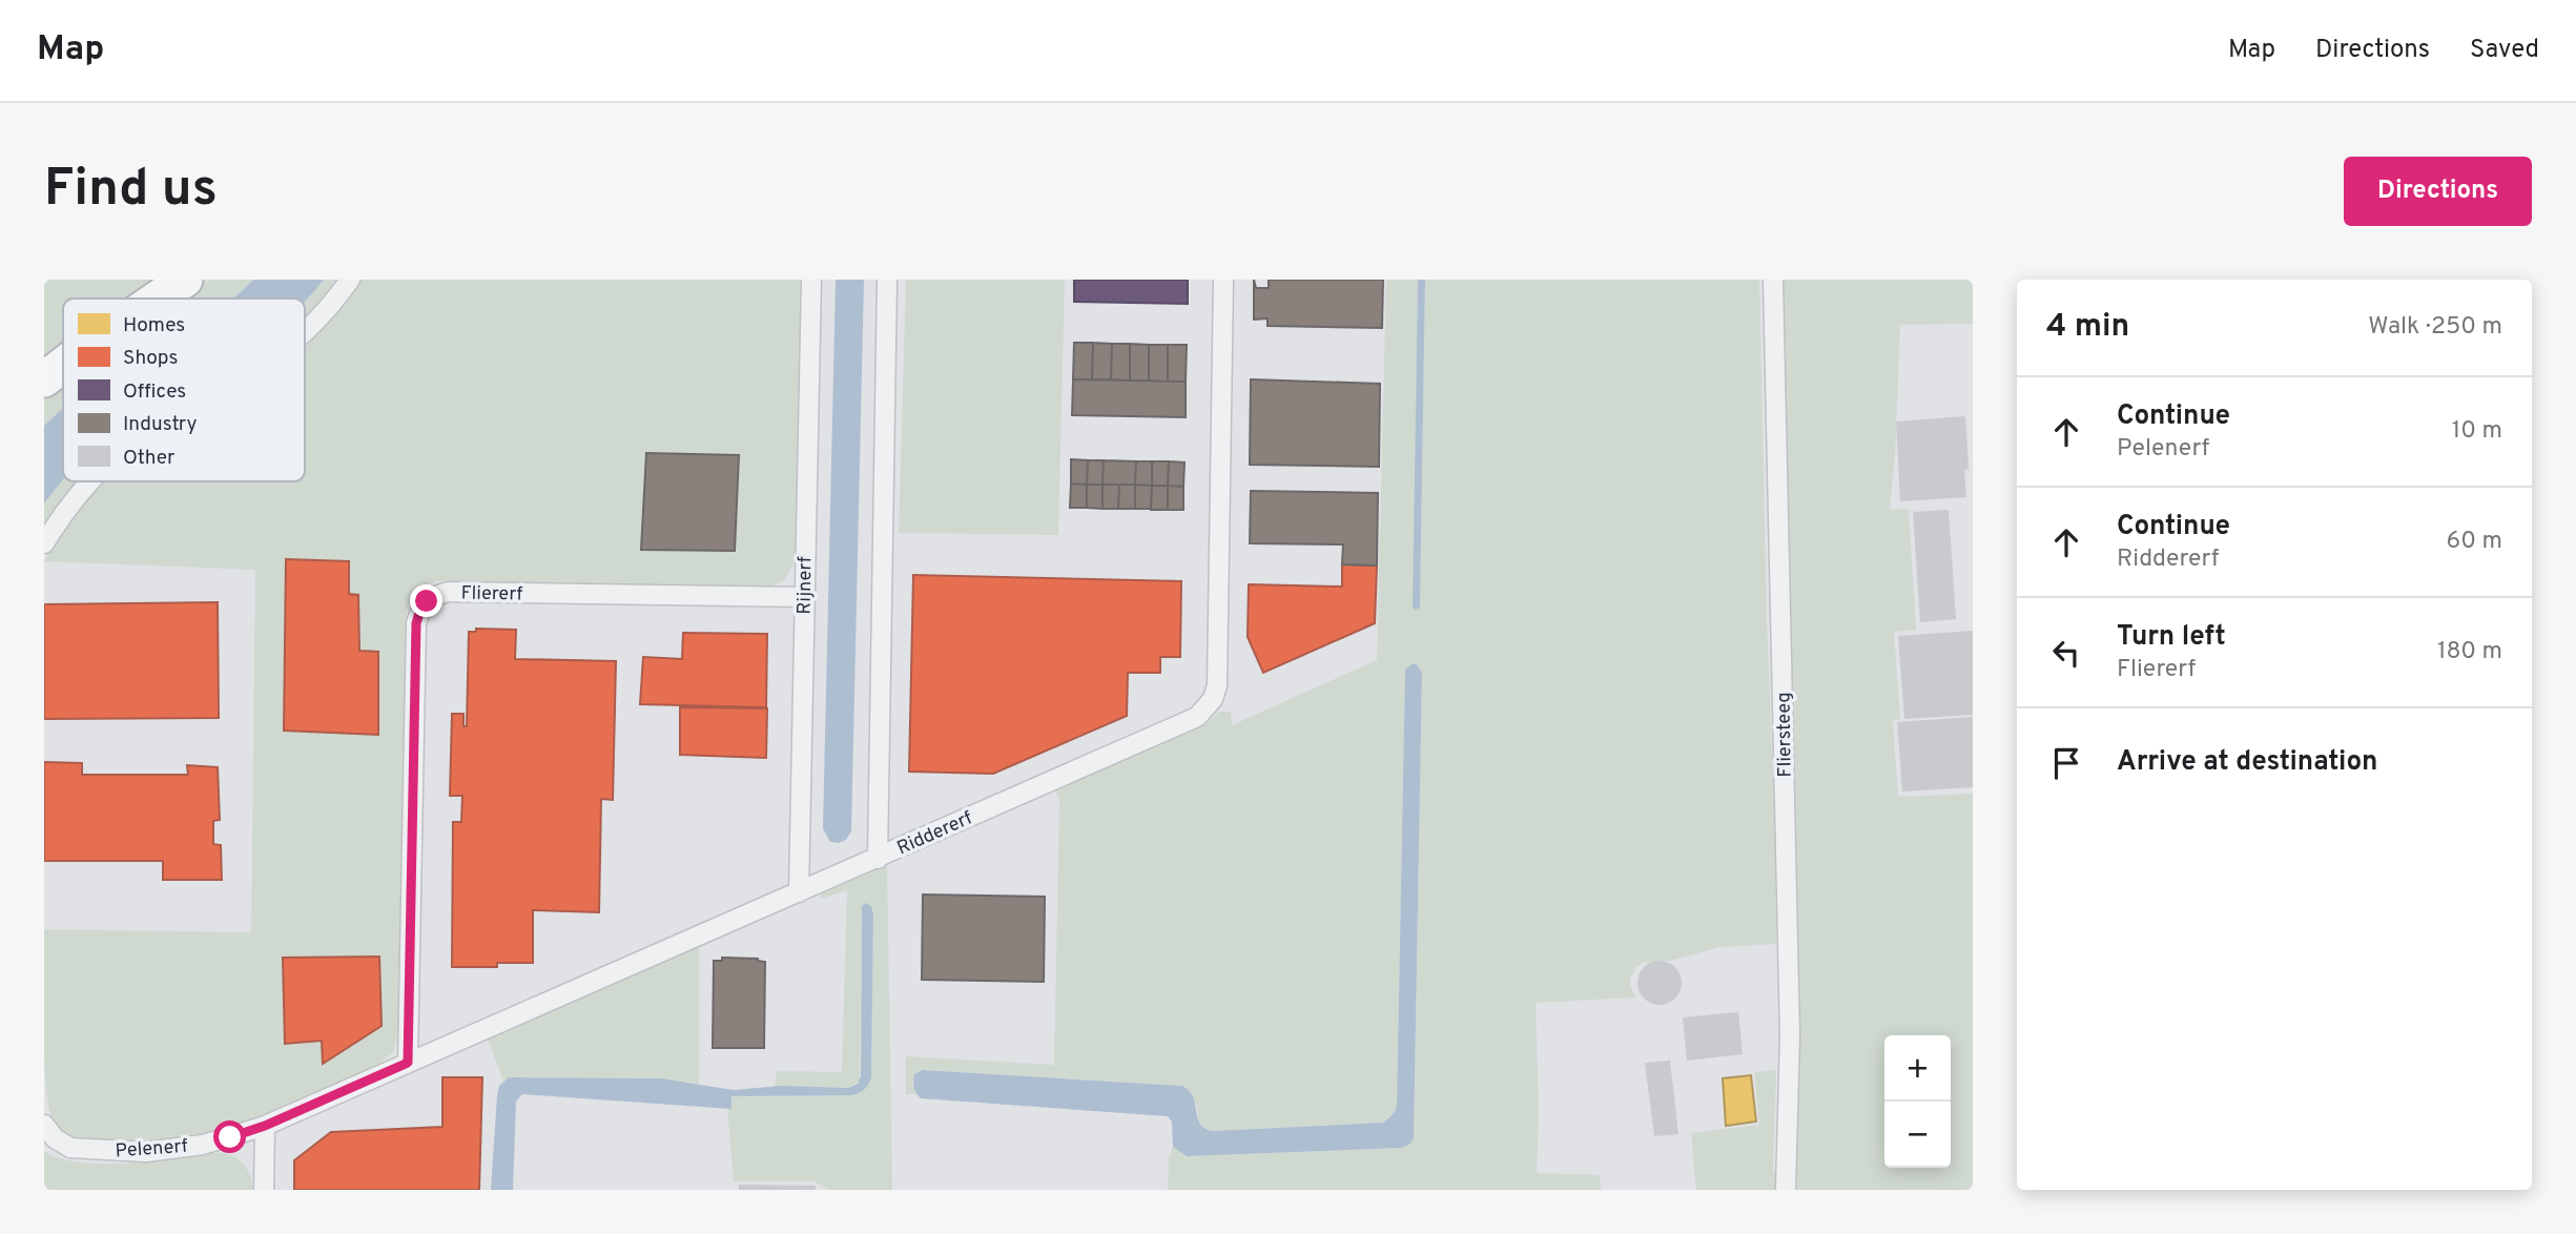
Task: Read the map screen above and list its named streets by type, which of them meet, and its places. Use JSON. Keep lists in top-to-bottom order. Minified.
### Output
{"streets":{"street":["Rijnerf","Fliererf","Fliersteeg","Riddererf","Pelenerf"]},"crossings":[["Rijnerf","Fliererf"],["Rijnerf","Riddererf"],["Fliererf","Riddererf"],["Riddererf","Pelenerf"]],"legend":["Homes","Shops","Offices","Industry","Other"],"page":{"header":"Map","nav":["Map","Directions","Saved"],"buttons":"Directions","title":"Find us","heading":["4 min","Walk · 250 m"],"list":[["Continue","Pelenerf","10 m"],["Continue","Riddererf","60 m"],["Turn left","Fliererf","180 m"],"Arrive at destination"],"map_buttons":["+","−"]}}
